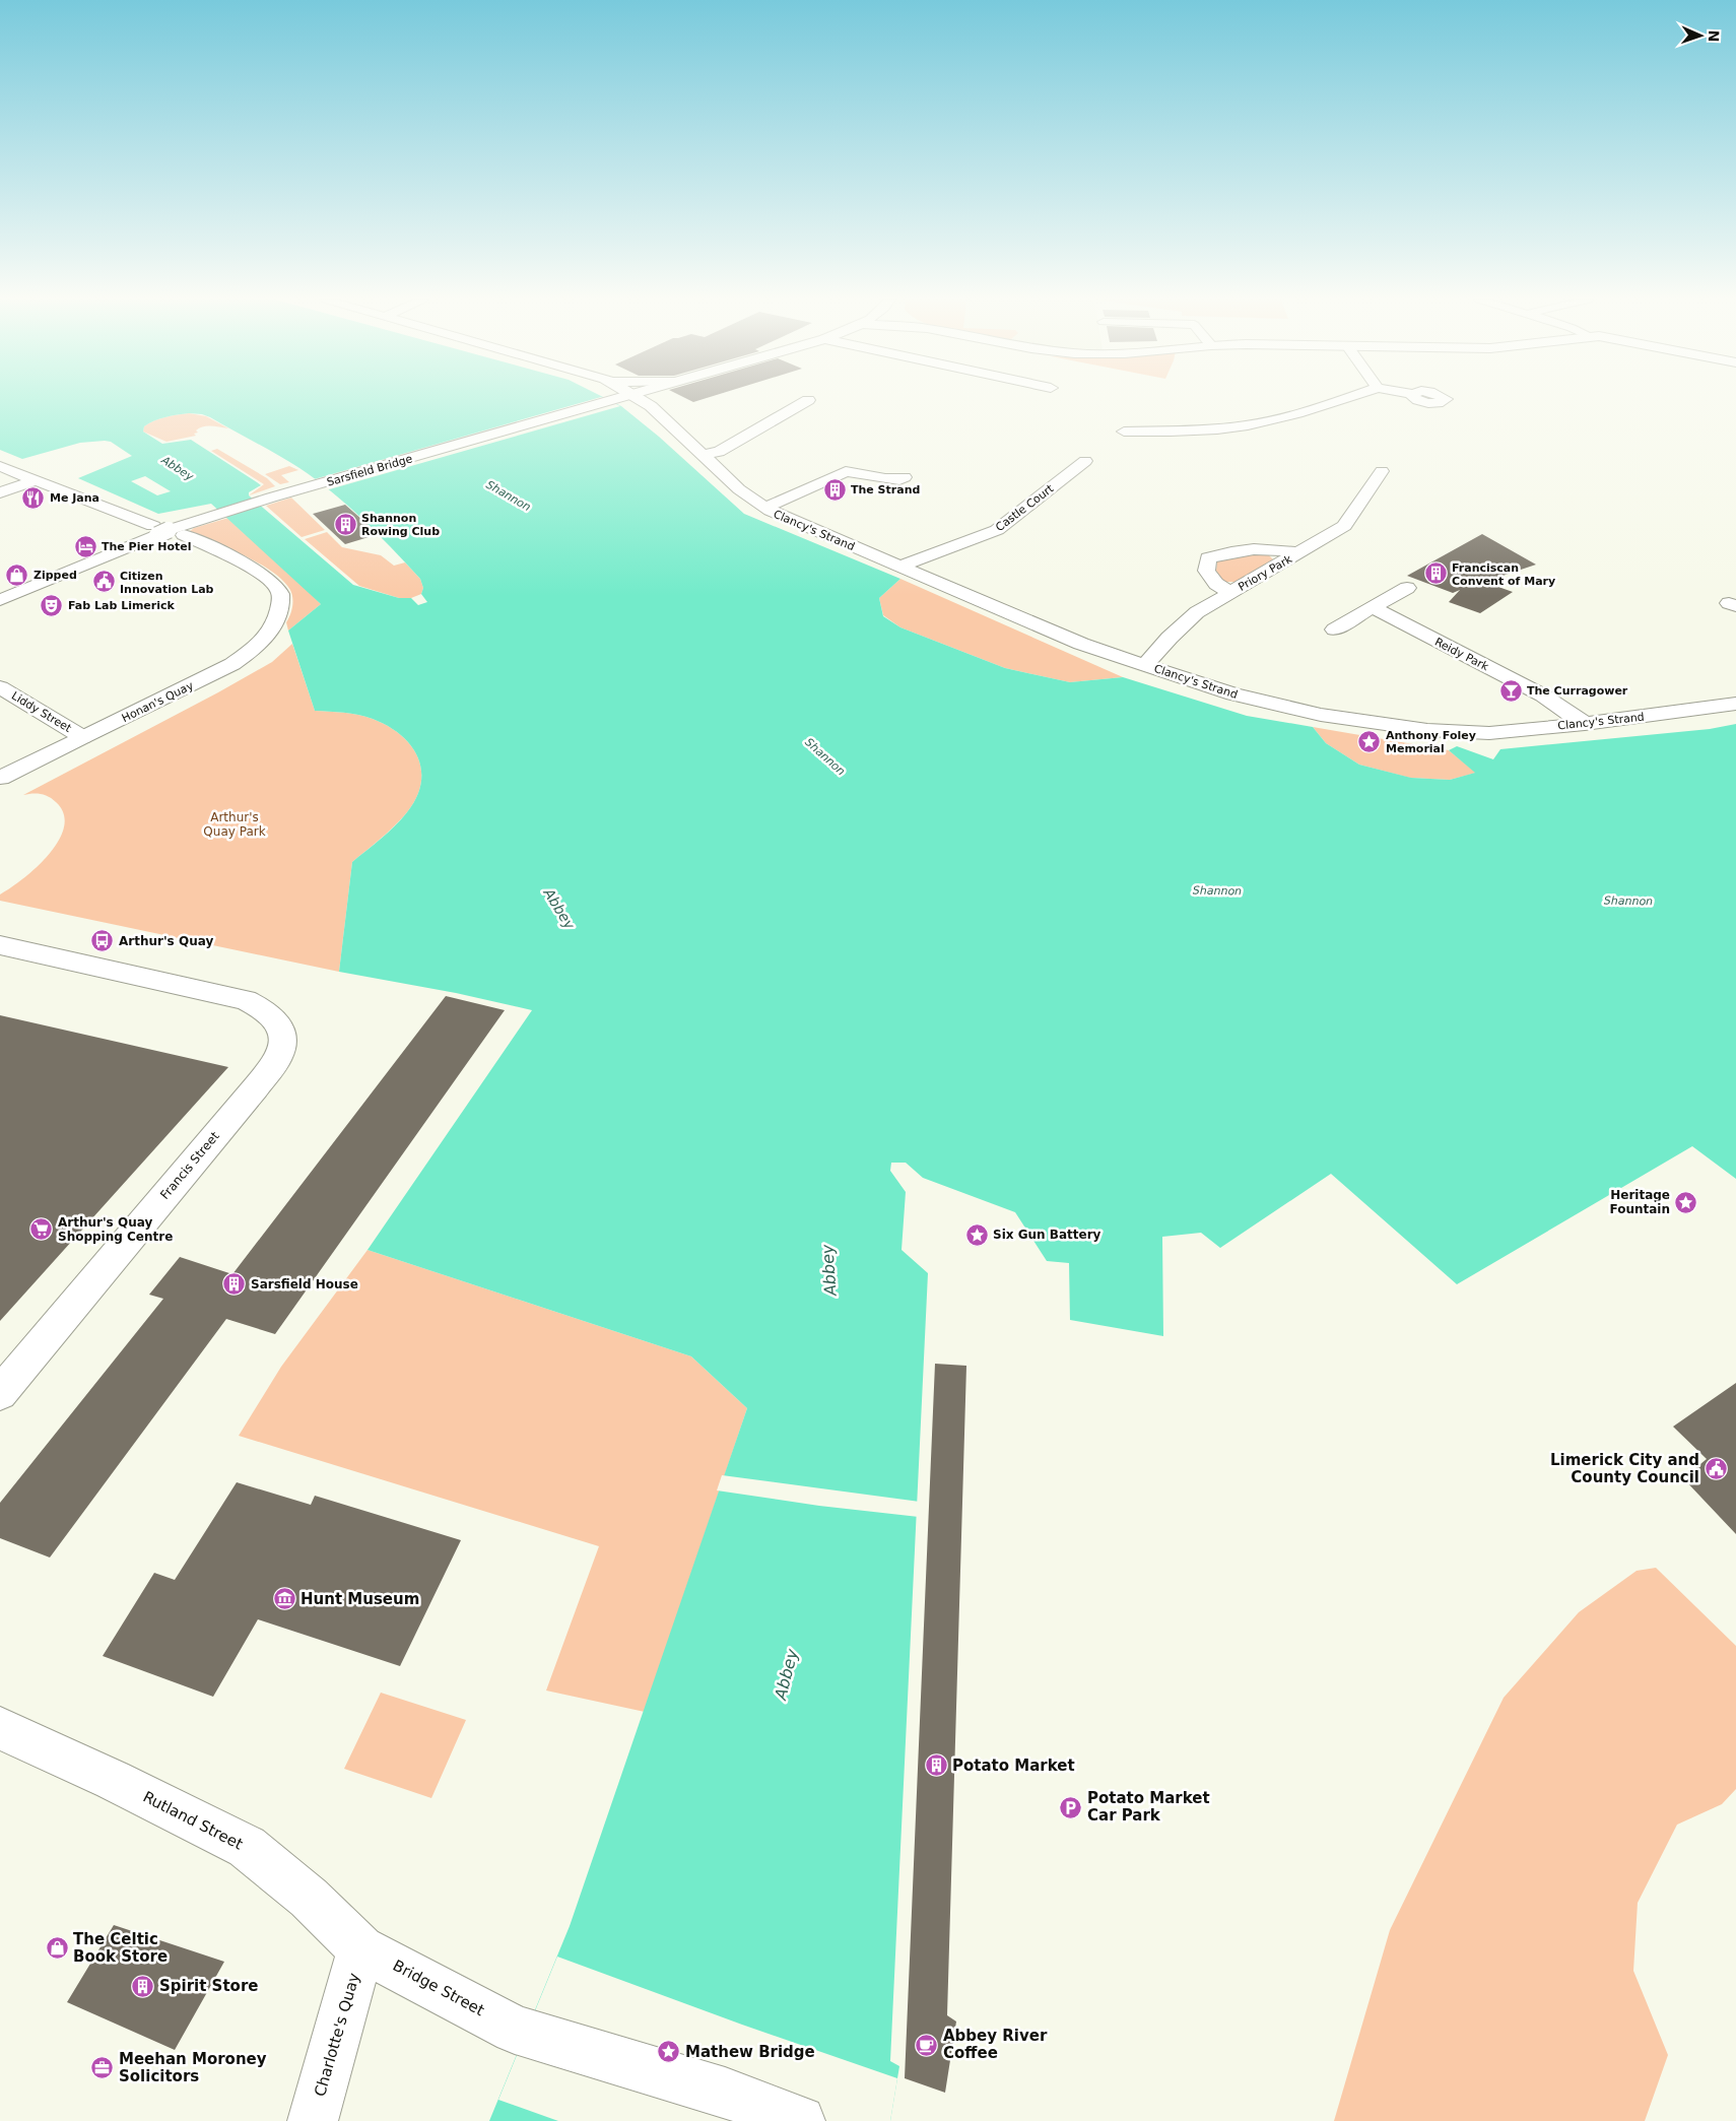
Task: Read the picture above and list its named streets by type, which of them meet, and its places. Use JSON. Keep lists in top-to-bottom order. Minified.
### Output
{"streets":{"street":["Sarsfield Bridge","Castle Court","Clancy's Strand","Priory Park","Reidy Park","Honan's Quay","Liddy Street","Francis Street","Rutland Street","Bridge Street","Charlotte's Quay"]},"crossings":[["Castle Court","Clancy's Strand"],["Clancy's Strand","Priory Park"],["Clancy's Strand","Reidy Park"],["Honan's Quay","Liddy Street"],["Rutland Street","Bridge Street"],["Rutland Street","Charlotte's Quay"],["Bridge Street","Charlotte's Quay"]],"water":["Abbey","Shannon"],"parks":["Arthur's Quay Park"],"places":{"building":["The Strand","Shannon Rowing Club","Franciscan Convent of Mary","Sarsfield House","Potato Market","Spirit Store"],"restaurant":["Me Jana"],"hotel":["The Pier Hotel"],"shop":["Zipped","The Celtic Book Store"],"public building":["Citizen Innovation Lab","Limerick City and County Council"],"theatre":["Fab Lab Limerick"],"bar":["The Curragower"],"place":["Anthony Foley Memorial","Heritage Fountain","Six Gun Battery","Mathew Bridge"],"bus stop":["Arthur's Quay"],"supermarket":["Arthur's Quay Shopping Centre"],"museum":["Hunt Museum"],"parking":["Potato Market Car Park"],"cafe":["Abbey River Coffee"],"office":["Meehan Moroney Solicitors"]},"north":"right"}
